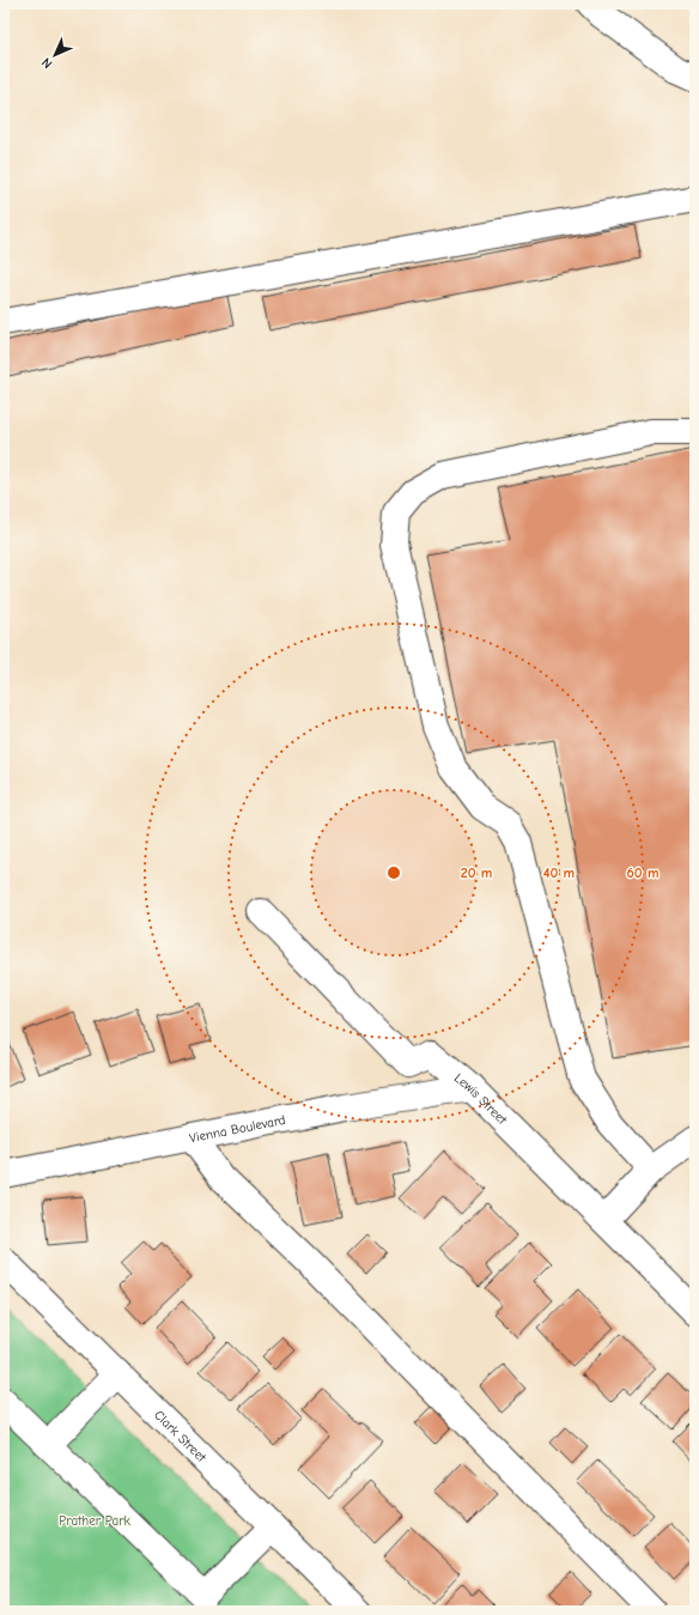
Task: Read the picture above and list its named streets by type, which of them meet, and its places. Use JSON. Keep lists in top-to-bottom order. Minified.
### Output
{"streets":{"street":["Lewis Street","Vienna Boulevard","Clark Street"]},"crossings":[["Lewis Street","Vienna Boulevard"]],"parks":["Prather Park"],"north":"bottom left","rings":["20 m","40 m","60 m"]}
